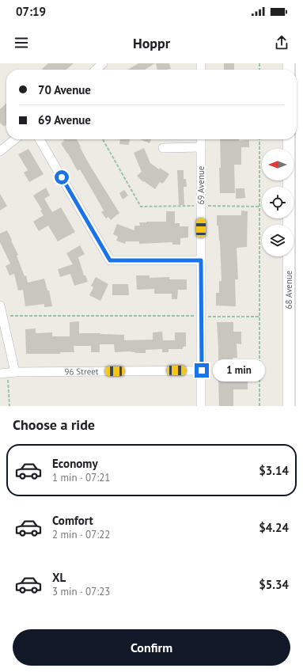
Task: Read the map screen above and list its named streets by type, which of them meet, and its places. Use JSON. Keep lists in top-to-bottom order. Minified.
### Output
{"streets":{"main road":["68 Avenue"],"street":["69 Avenue","96 Street"]},"crossings":[["69 Avenue","96 Street"]],"north":"left","page":{"status":"07:19","header":"Hoppr","banner":["70 Avenue","69 Avenue"],"bubble":"1 min","heading":"Choose a ride","list":[{"name":"Economy","note":"1 min · 07:21","value":"$3.14"},{"name":"Comfort","note":"2 min · 07:22","value":"$4.24"},{"name":"XL","note":"3 min · 07:23","value":"$5.34"}],"buttons":"Confirm"}}
